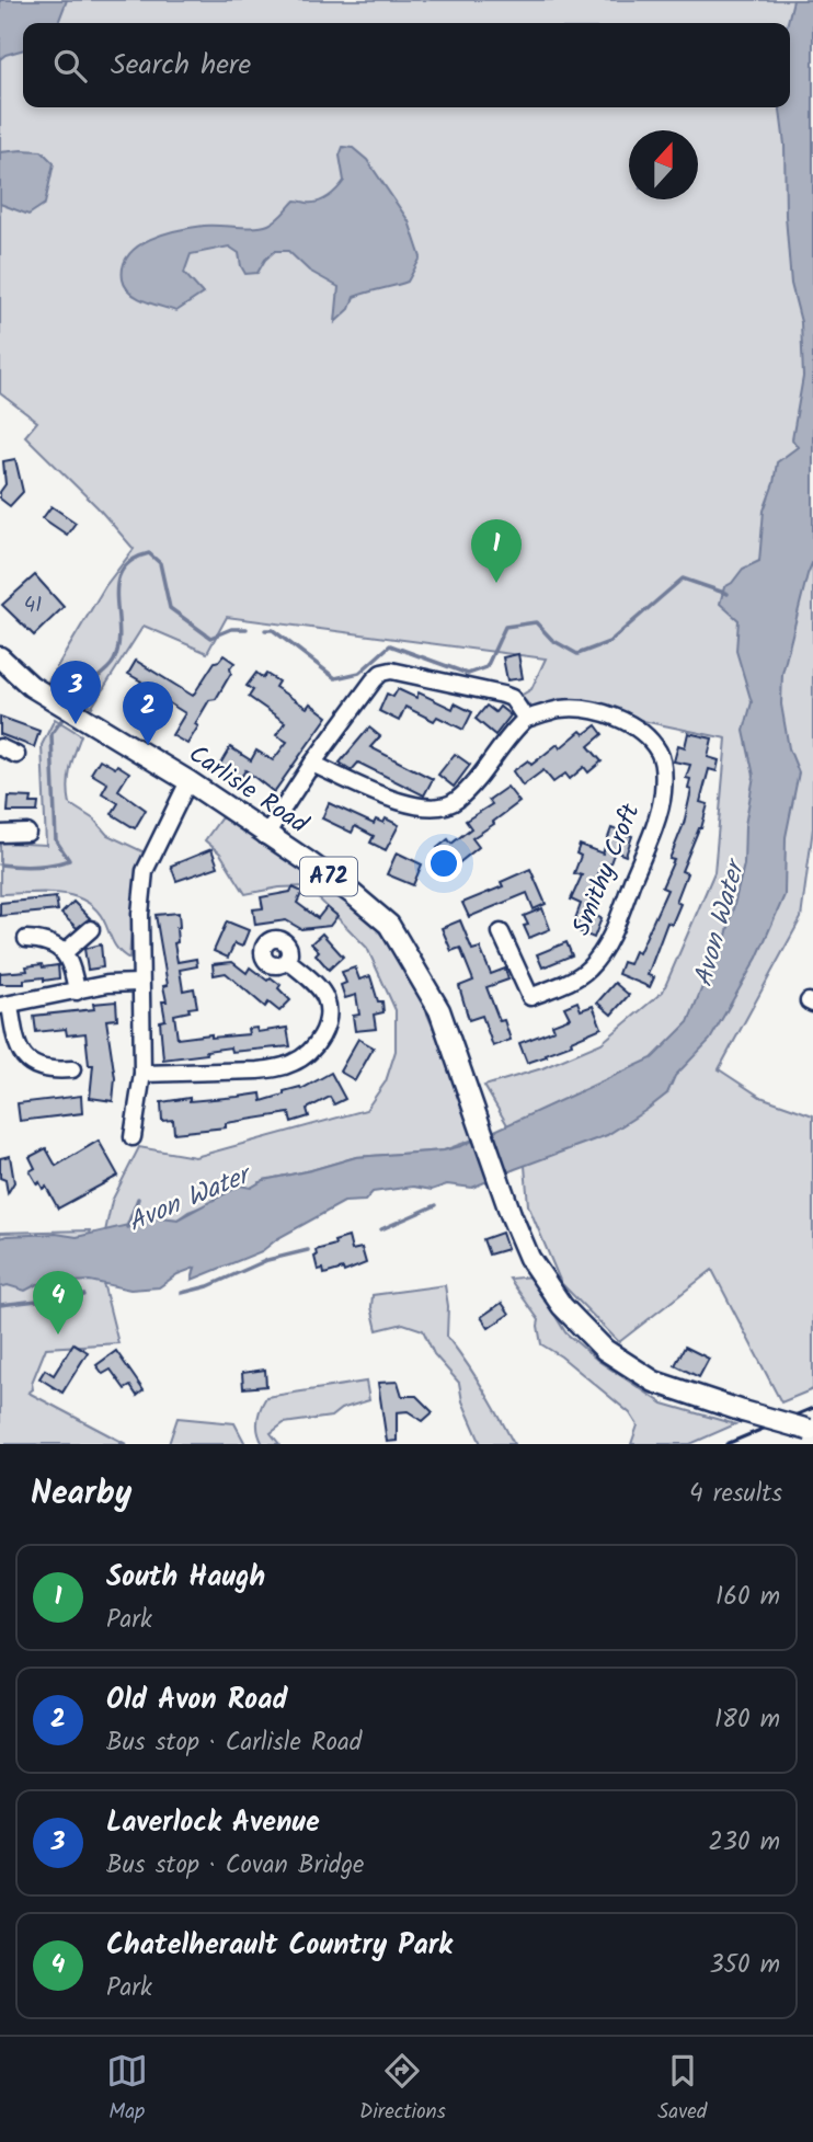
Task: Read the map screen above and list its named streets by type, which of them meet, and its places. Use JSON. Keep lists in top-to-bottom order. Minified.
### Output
{"streets":{"main road":["Carlisle Road","A72"],"street":["Smithy Croft"]},"water":["Avon Water"],"house_numbers":["41"],"north":"top","page":{"search":"Search here","pins":["1","3","2","4"],"heading":["Nearby","4 results"],"list":[{"mark":"1","name":"South Haugh","note":"Park","value":"160 m"},{"mark":"2","name":"Old Avon Road","note":"Bus stop · Carlisle Road","value":"180 m"},{"mark":"3","name":"Laverlock Avenue","note":"Bus stop · Covan Bridge","value":"230 m"},{"mark":"4","name":"Chatelherault Country Park","note":"Park","value":"350 m"}],"nav":["Map","Directions","Saved"]}}
